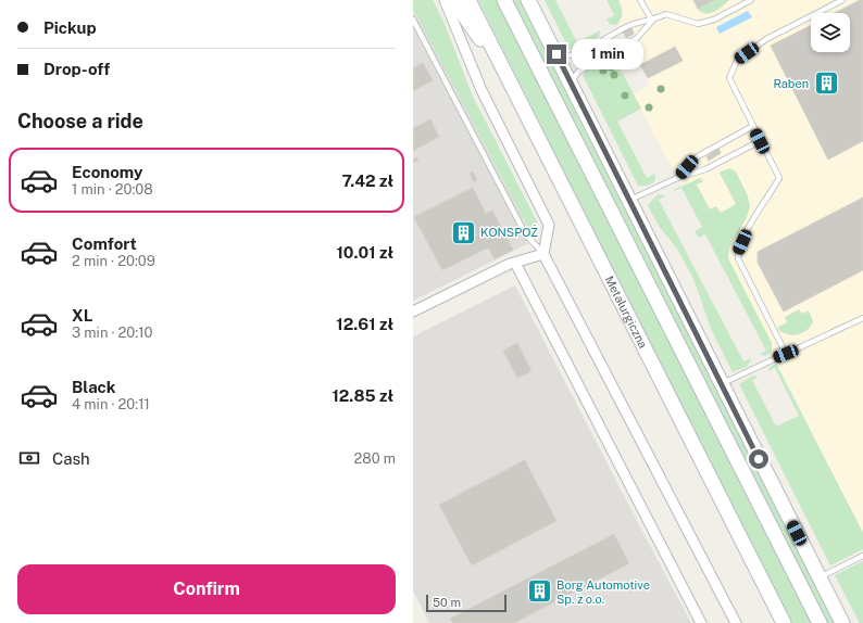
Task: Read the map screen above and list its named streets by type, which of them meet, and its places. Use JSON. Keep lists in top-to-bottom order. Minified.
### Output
{"streets":{"main road":["Metalurgiczna"]},"places":{"building":["Raben","KONSPOŻ","Borg Automotive Sp. z o.o."]},"scale_bar":"50 m","page":{"banner":["Pickup","Drop-off"],"bubble":"1 min","heading":"Choose a ride","list":[{"name":"Economy","note":"1 min · 20:08","value":"7.42 zł"},{"name":"Comfort","note":"2 min · 20:09","value":"10.01 zł"},{"name":"XL","note":"3 min · 20:10","value":"12.61 zł"},{"name":"Black","note":"4 min · 20:11","value":"12.85 zł"}],"pay":["Cash","280 m"],"buttons":"Confirm","scale":"50 m"}}
